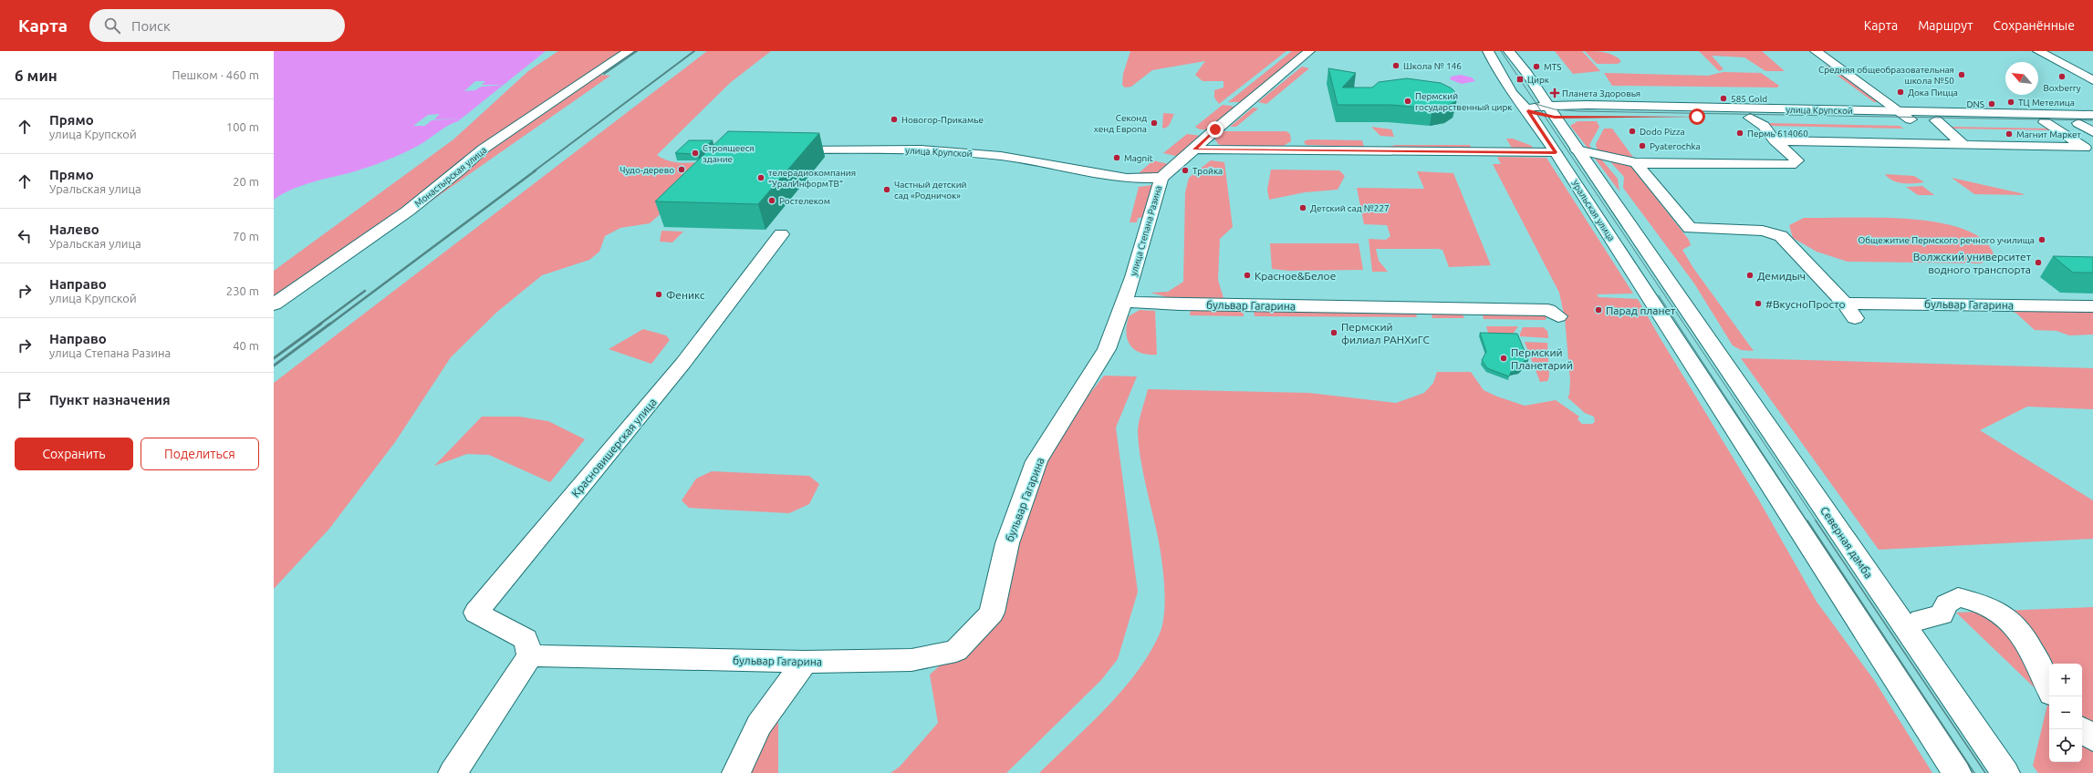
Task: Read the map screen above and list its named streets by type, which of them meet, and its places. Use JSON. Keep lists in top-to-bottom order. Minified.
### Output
{"streets":{"street":["улица Крупской","Монастырская улица","Уральская улица","улица Степана Разина","бульвар Гагарина","Красновишерская улица","Северная дамба"]},"crossings":[["улица Крупской","Уральская улица"],["улица Крупской","улица Степана Разина"],["Уральская улица","Северная дамба"],["улица Степана Разина","бульвар Гагарина"],["бульвар Гагарина","Красновишерская улица"]],"places":{"other":["Школа № 146","MTS","Средняя общеобразовательная школа №50","Boxberry","Дока Пицца","585 Gold","Пермский государственный цирк","ТЦ Метелица","DNS","Новогор-Прикамье","Секонд хенд Европа","Dodo Pizza","Пермь 614060","Магнит Маркет","Pyaterochka","Строящееся здание","Magnit","Чудо-дерево","Тройка","телерадиокомпания \"УралИнформТВ\"","Частный детский сад «Родничок»","Ростелеком","Детский сад №227","Общежитие Пермского речного училища","Волжский университет водного транспорта","Красное&Белое","Демидыч","Феникс","#ВкусноПросто","Парад планет","Пермский филиал РАНХиГС","Пермский Планетарий"],"transit":["Цирк"],"health":["Планета Здоровья"]},"north":"top left","page":{"header":"Карта","search":"Поиск","nav":["Карта","Маршрут","Сохранённые"],"heading":["6 мин","Пешком · 460 m"],"list":[["Прямо","улица Крупской","100 m"],["Прямо","Уральская улица","20 m"],["Налево","Уральская улица","70 m"],["Направо","улица Крупской","230 m"],["Направо","улица Степана Разина","40 m"],"Пункт назначения"],"buttons":["Сохранить","Поделиться"],"map_buttons":["+","−"]}}
